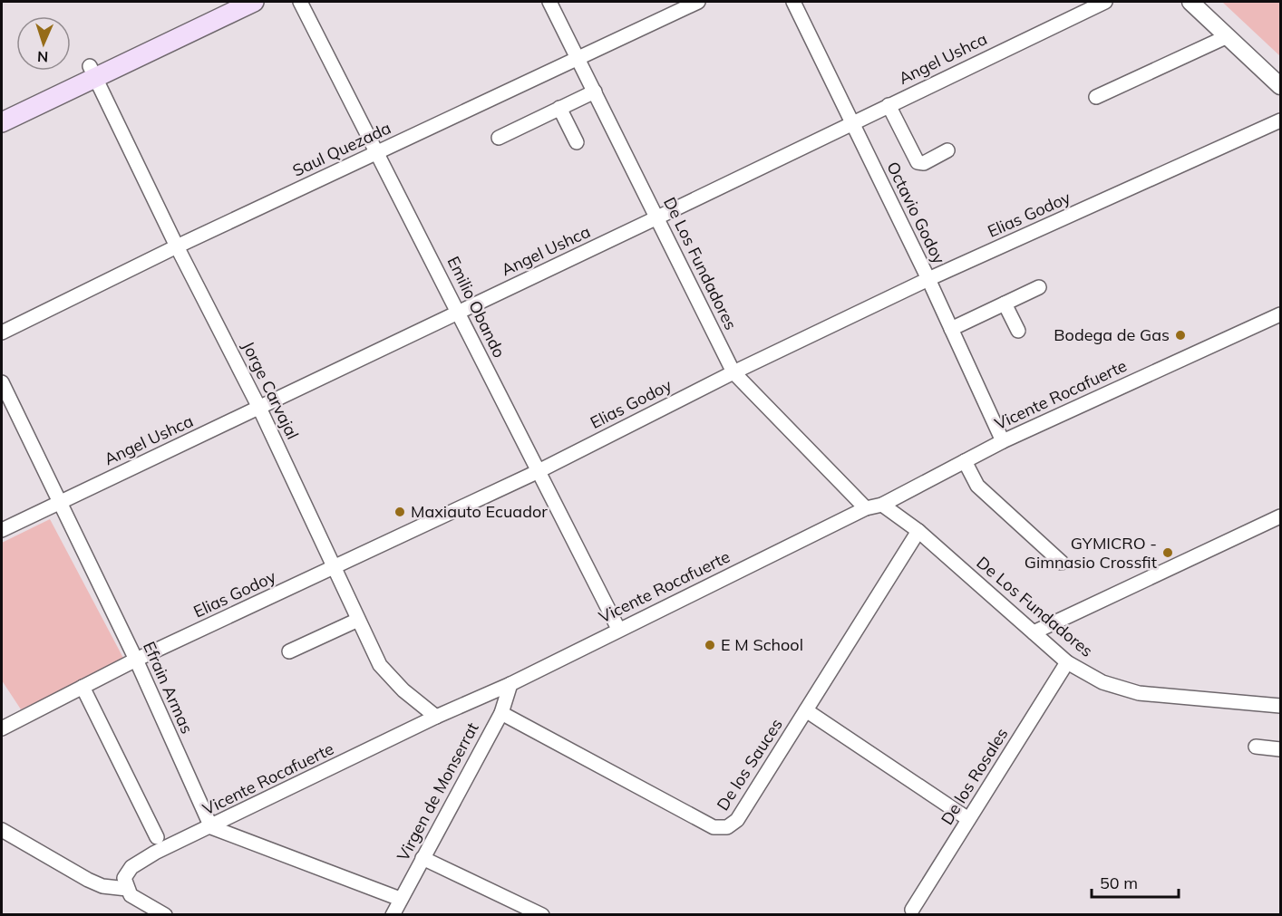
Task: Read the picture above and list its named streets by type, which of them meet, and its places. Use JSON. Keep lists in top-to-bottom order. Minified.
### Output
{"streets":{"street":["Angel Ushca","Saul Quezada","Octavio Godoy","Elias Godoy","De Los Fundadores","Emilio Obando","Jorge Carvajal","Vicente Rocafuerte","Efrain Armas","De los Sauces","De los Rosales","Virgen de Monserrat"]},"crossings":[["Angel Ushca","Octavio Godoy"],["Angel Ushca","De Los Fundadores"],["Angel Ushca","Emilio Obando"],["Angel Ushca","Jorge Carvajal"],["Angel Ushca","Efrain Armas"],["Saul Quezada","De Los Fundadores"],["Saul Quezada","Emilio Obando"],["Saul Quezada","Jorge Carvajal"],["Octavio Godoy","Elias Godoy"],["Octavio Godoy","Vicente Rocafuerte"],["Elias Godoy","De Los Fundadores"],["Elias Godoy","Emilio Obando"],["Elias Godoy","Jorge Carvajal"],["Elias Godoy","Efrain Armas"],["De Los Fundadores","Vicente Rocafuerte"],["De Los Fundadores","De los Sauces"],["De Los Fundadores","De los Rosales"],["Emilio Obando","Vicente Rocafuerte"],["Jorge Carvajal","Vicente Rocafuerte"],["Vicente Rocafuerte","Efrain Armas"],["Vicente Rocafuerte","Virgen de Monserrat"],["De los Sauces","Virgen de Monserrat"]],"places":["Bodega de Gas","Maxiauto Ecuador","GYMICRO - Gimnasio Crossfit","E M School"],"scale_bar":"50 m","north":"bottom"}
